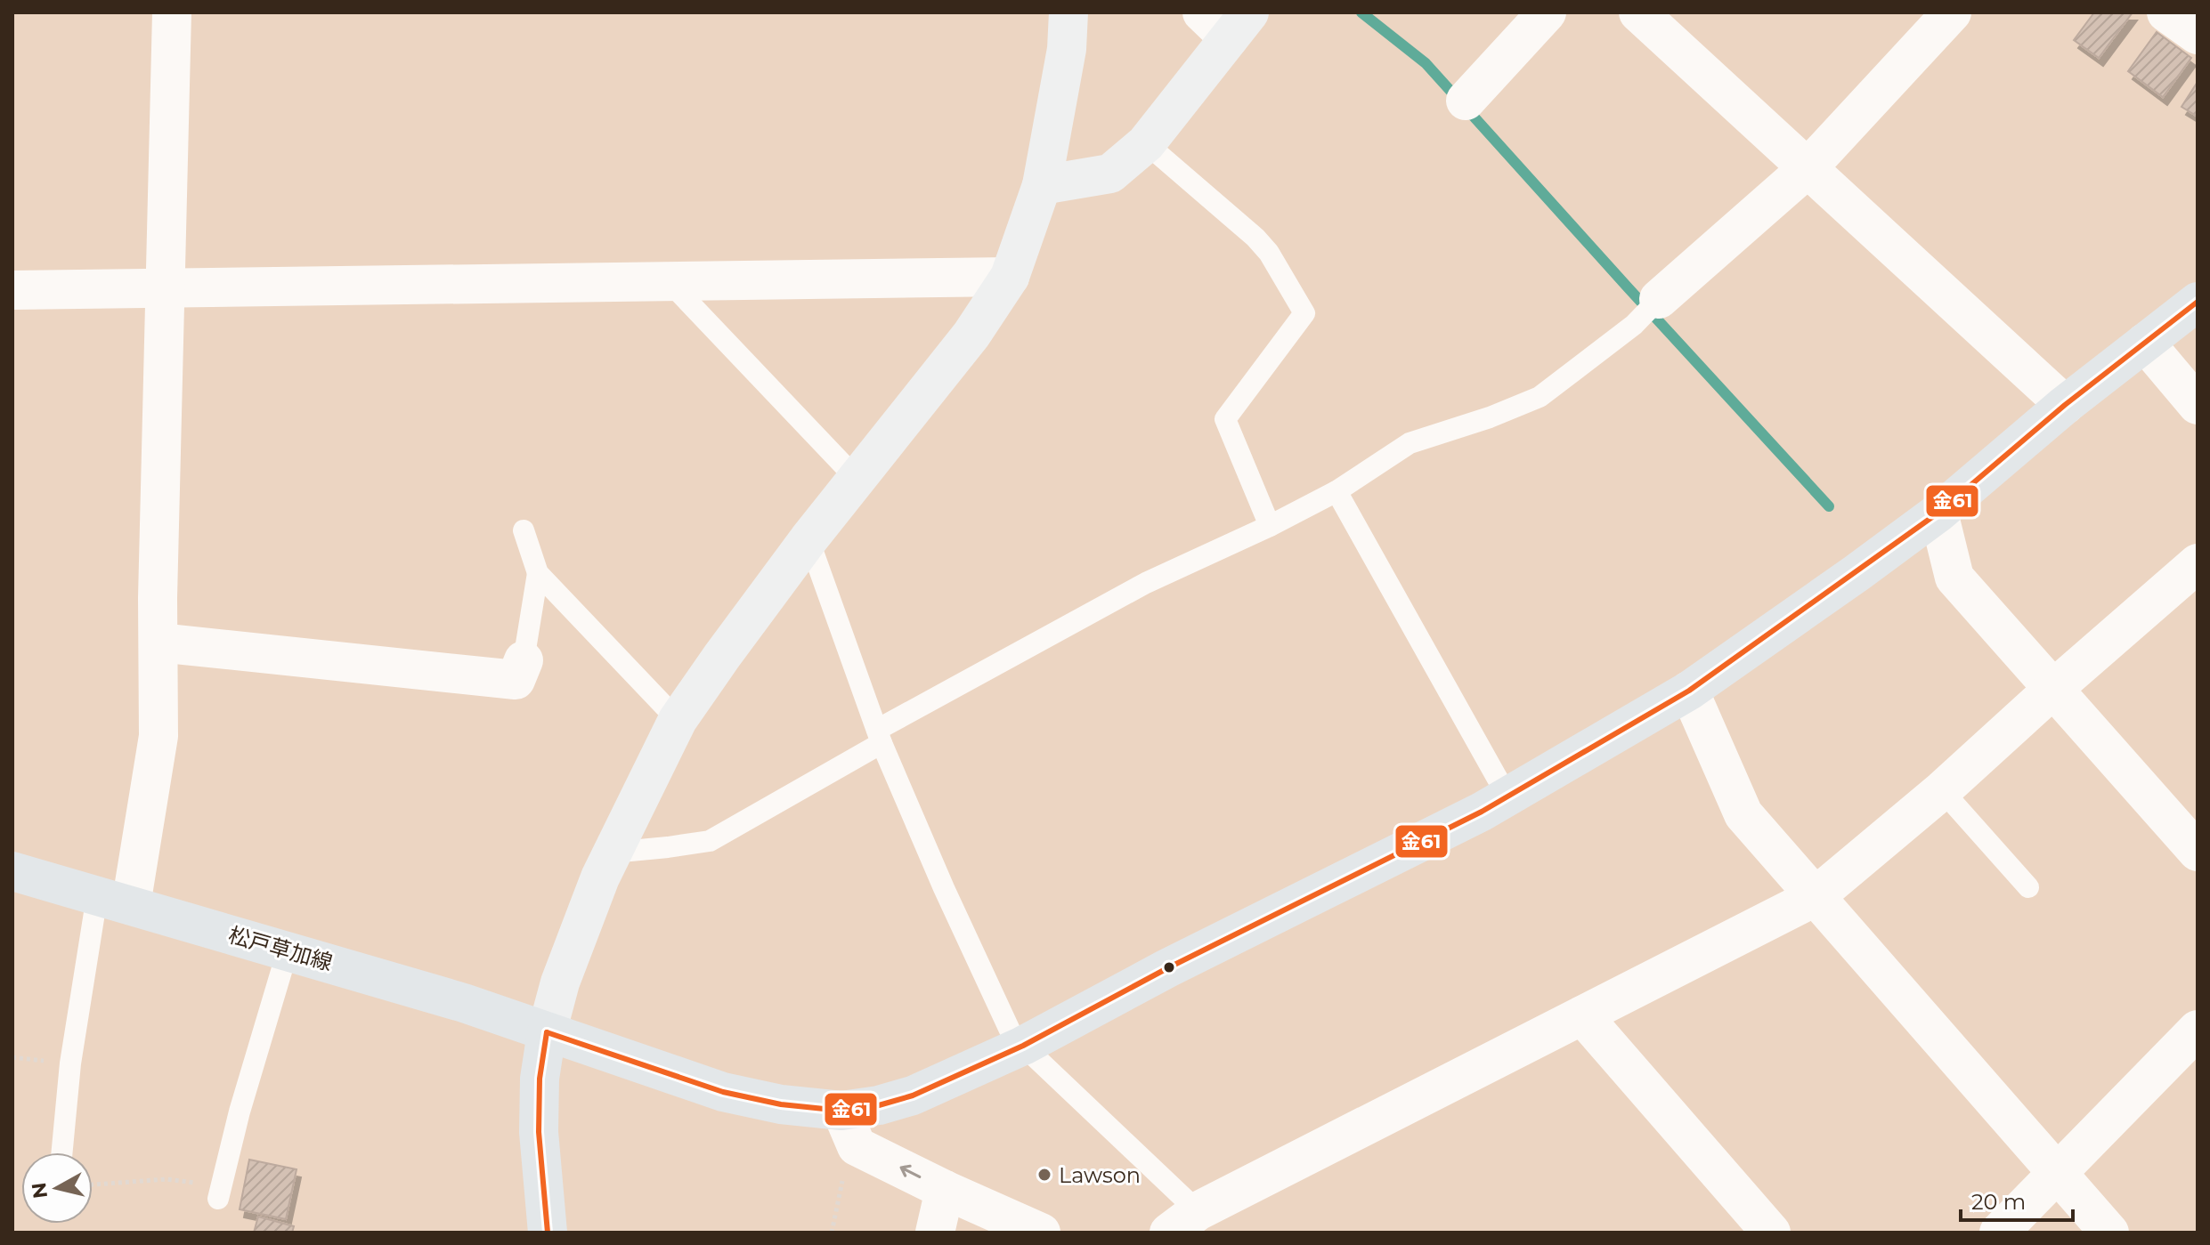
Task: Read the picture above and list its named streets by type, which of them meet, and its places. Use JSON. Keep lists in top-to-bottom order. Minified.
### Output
{"streets":{"main road":["松戸草加線"]},"places":["Lawson"],"lines":["transit line 金61"],"scale_bar":"20 m","north":"left"}
